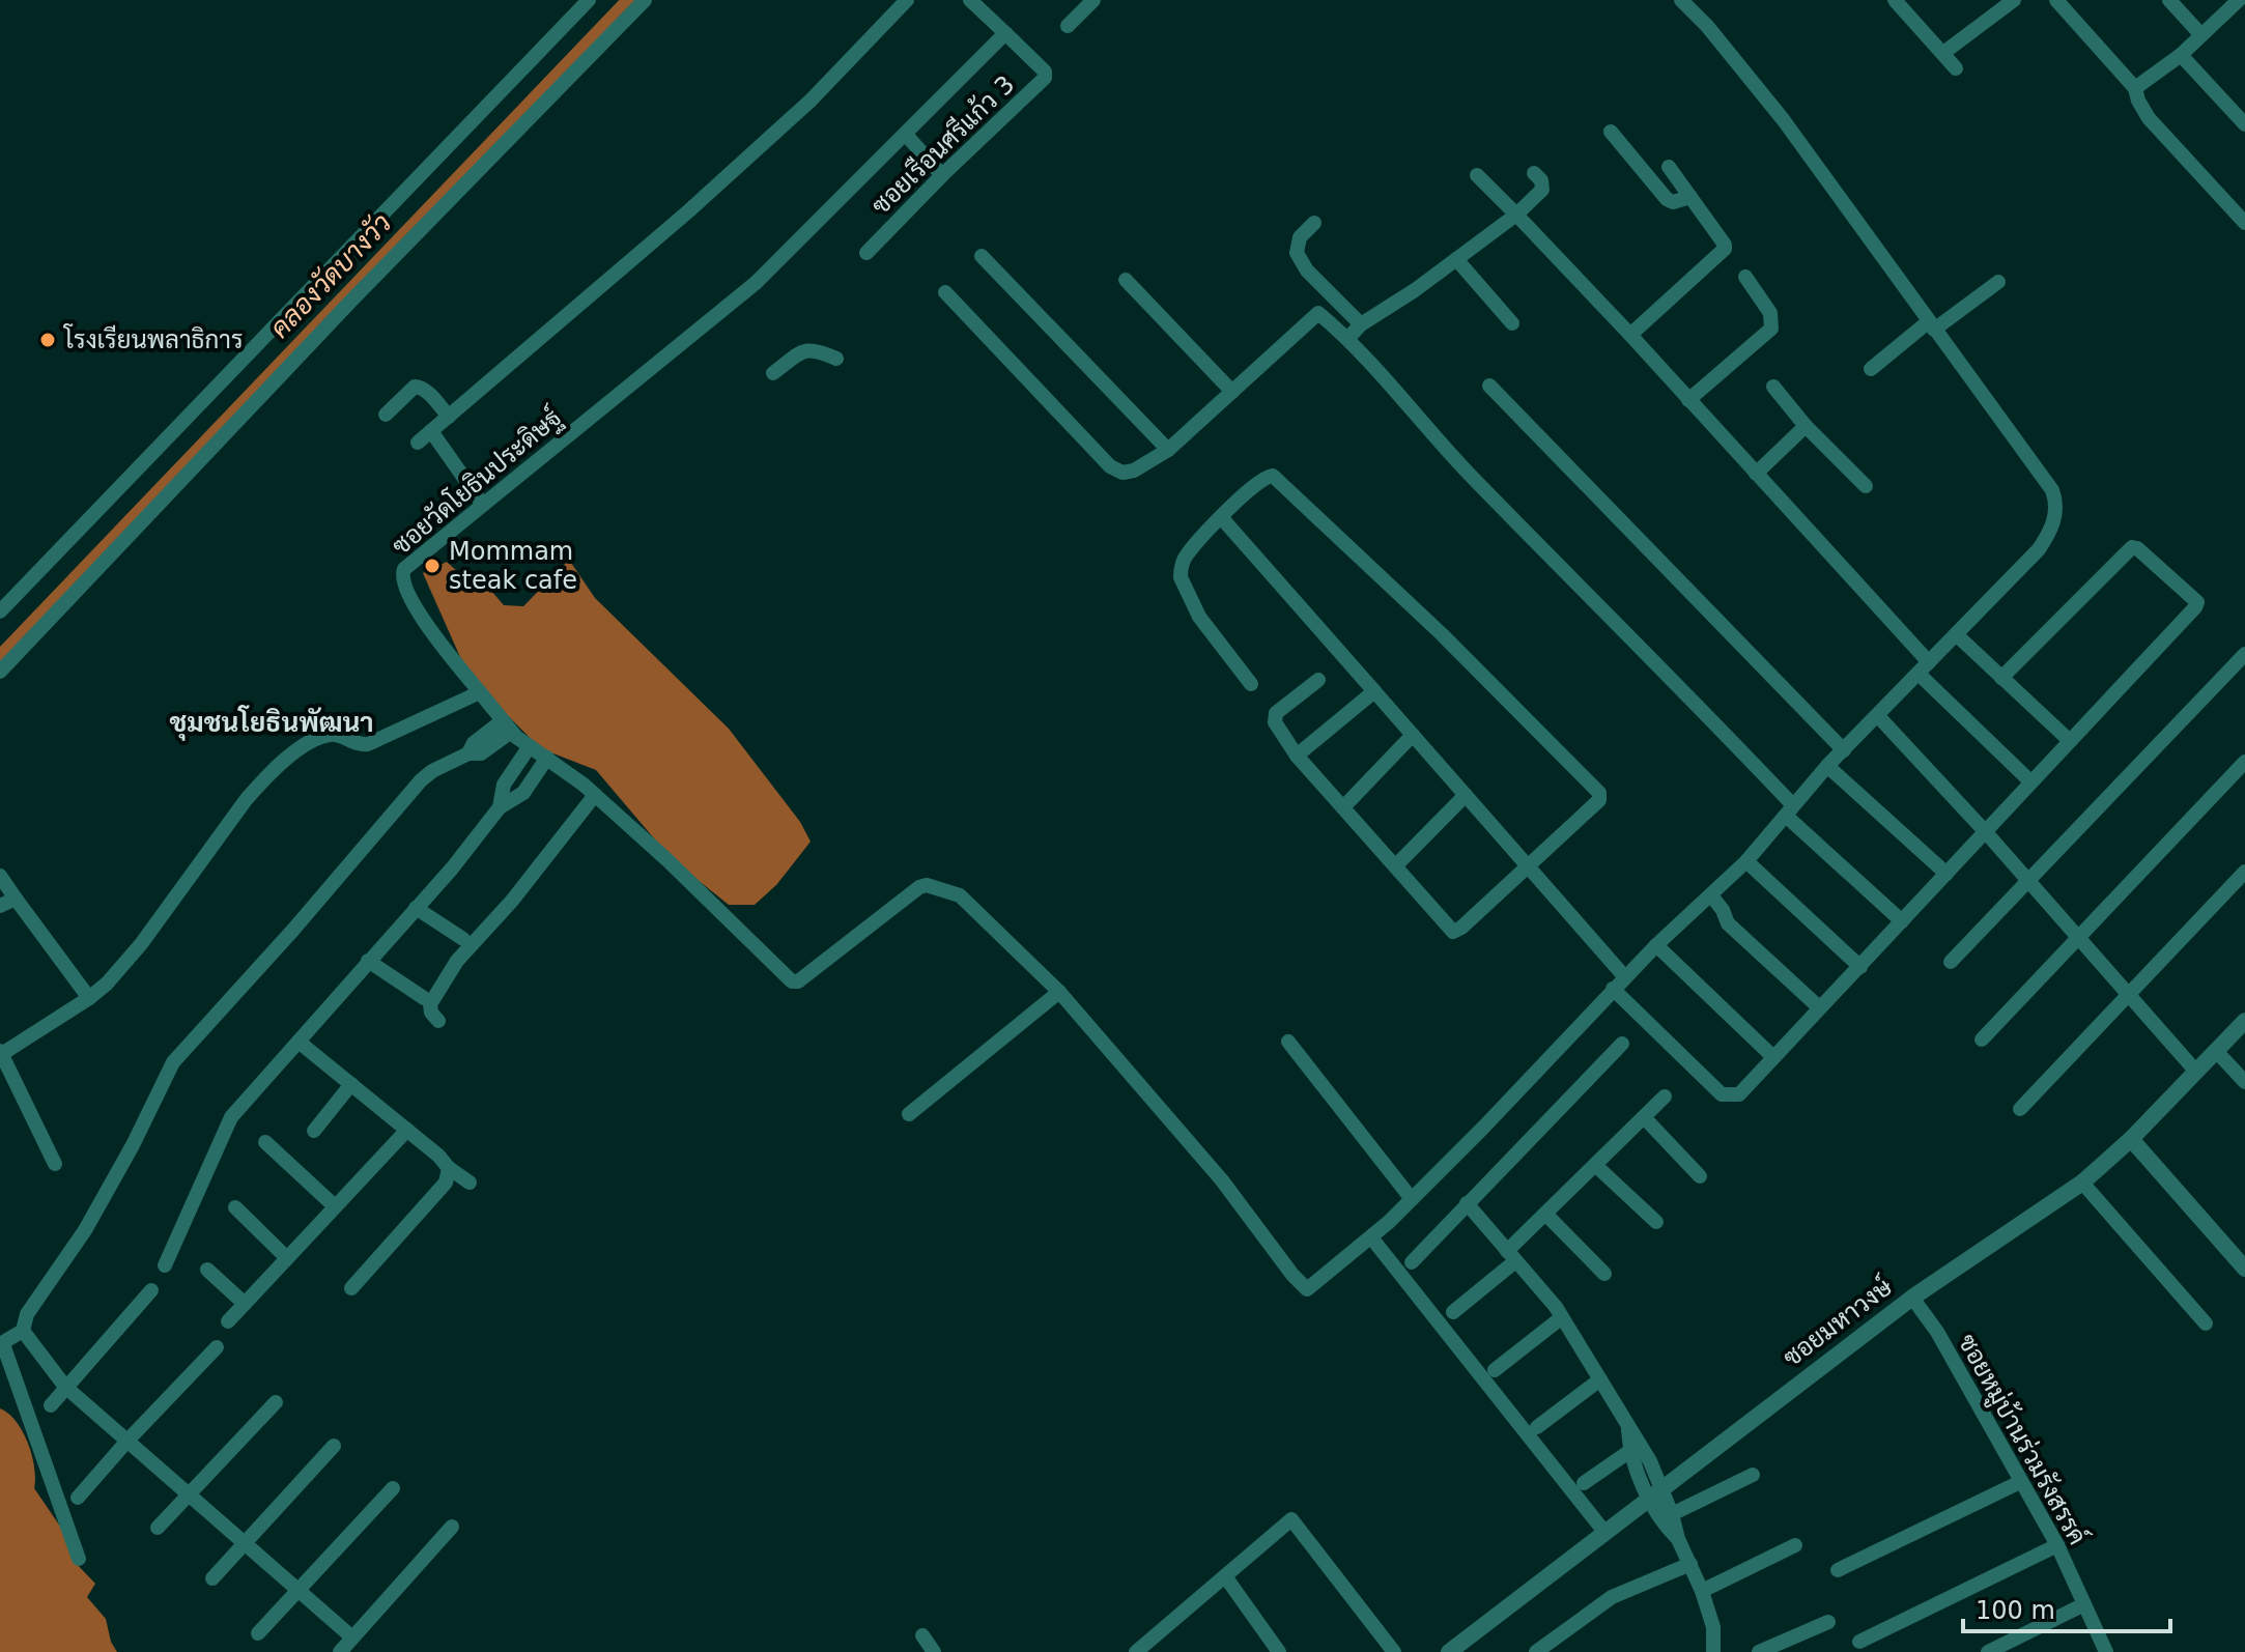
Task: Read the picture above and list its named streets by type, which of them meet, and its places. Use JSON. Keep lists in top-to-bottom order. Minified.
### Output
{"streets":{"street":["ซอยเรือนศรีแก้ว 3","ซอยวัดโยธินประดิษฐ์","ซอยมหาวงษ์","ซอยหมู่บ้านร่วมรังสรรค์"]},"crossings":[["ซอยเรือนศรีแก้ว 3","ซอยวัดโยธินประดิษฐ์"],["ซอยมหาวงษ์","ซอยหมู่บ้านร่วมรังสรรค์"]],"districts":["ชุมชนโยธินพัฒนา"],"water":["คลองวัดบางวัว"],"places":["โรงเรียนพลาธิการ","Mommam steak cafe"],"scale_bar":"100 m"}
